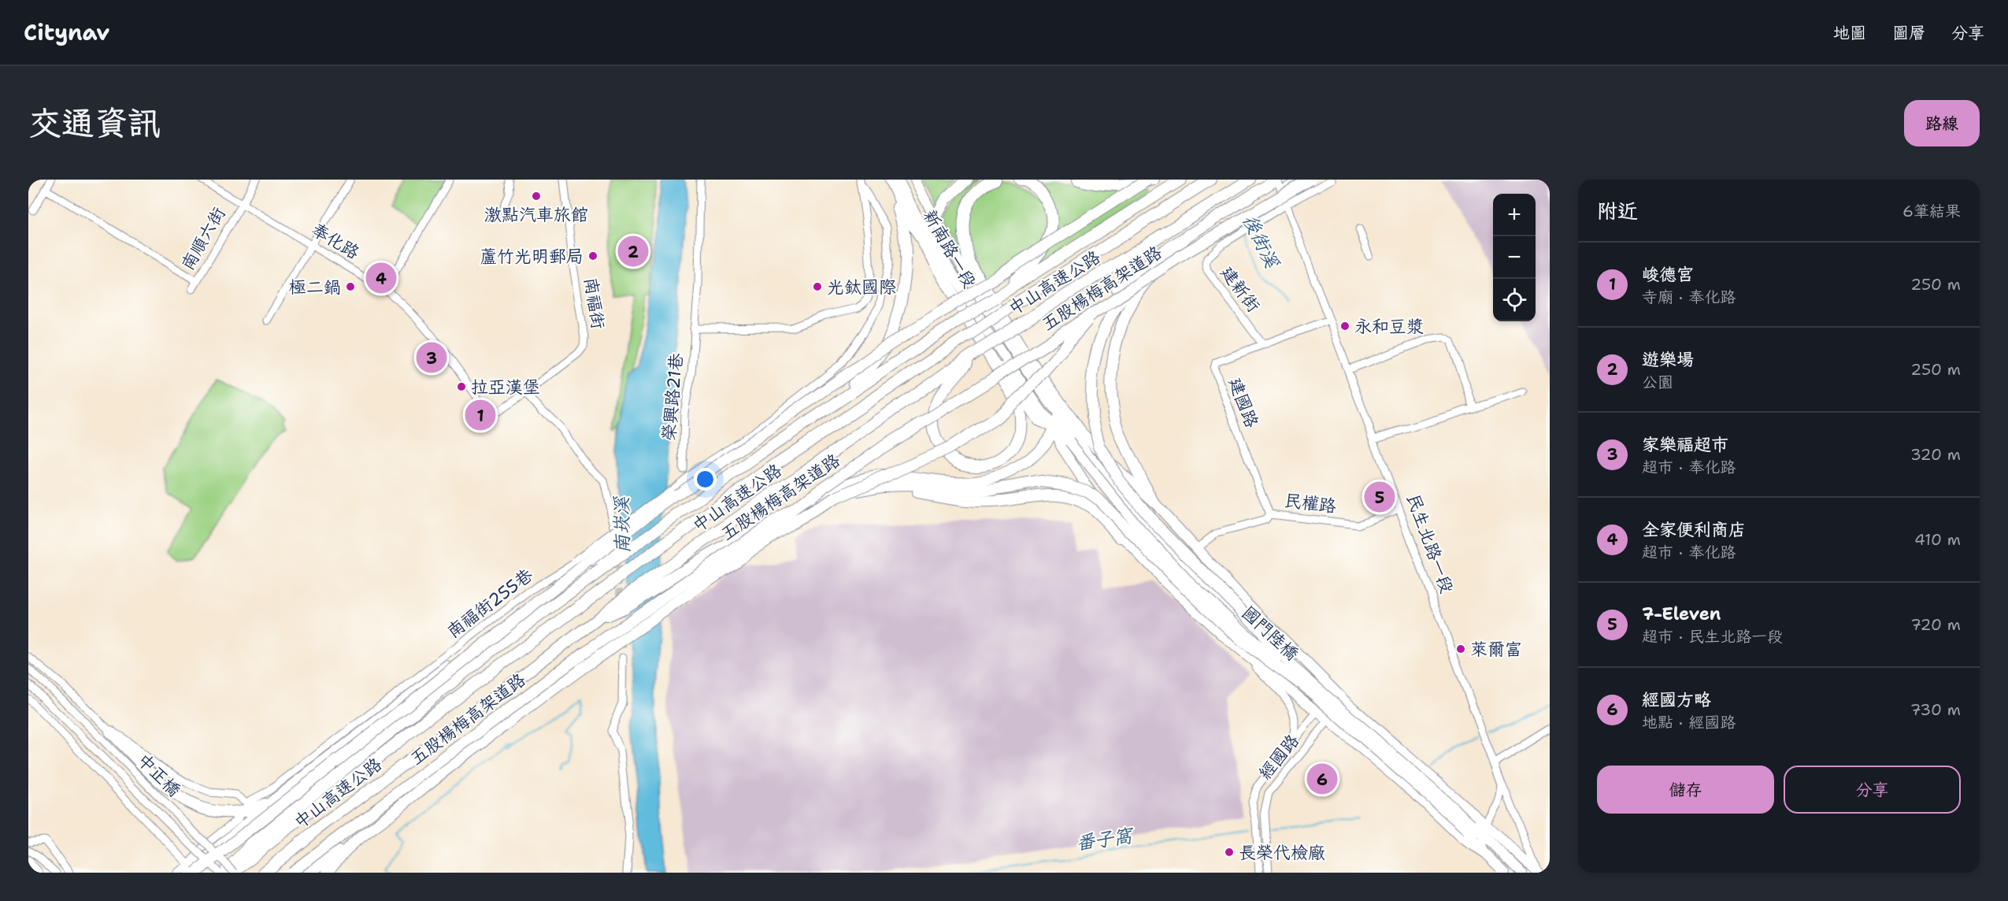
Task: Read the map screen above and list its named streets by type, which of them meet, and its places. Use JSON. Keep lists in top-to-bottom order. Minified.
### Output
{"streets":{"highway":["中山高速公路","五股楊梅高架道路"],"main road":["新南路一段","國門陸橋"],"street":["南順六街","奉化路","建新街","南福街","榮興路21巷","建國路","民權路","民生北路一段","南福街255巷","經國路","中正橋"]},"crossings":[["南順六街","奉化路"],["奉化路","南福街"],["新南路一段","國門陸橋"],["中山高速公路","中正橋"],["建新街","建國路"],["建新街","民生北路一段"],["南福街","南福街255巷"],["建國路","民權路"],["建國路","民生北路一段"],["民權路","民生北路一段"]],"water":["後街溪","南崁溪","番子窩"],"places":["激點汽車旅館","蘆竹光明郵局","極二鍋","光鈦國際","永和豆漿","拉亞漢堡","萊爾富","長榮代檢廠"],"page":{"header":"Citynav","nav":["地圖","圖層","分享"],"buttons":["路線",["儲存","分享"]],"title":"交通資訊","heading":["附近","6筆結果"],"map_buttons":["+","−"],"pins":["2","4","3","1","5","6"],"list":[{"mark":"1","name":"峻德宮","note":"寺廟 · 奉化路","value":"250 m"},{"mark":"2","name":"遊樂場","note":"公園","value":"250 m"},{"mark":"3","name":"家樂福超市","note":"超市 · 奉化路","value":"320 m"},{"mark":"4","name":"全家便利商店","note":"超市 · 奉化路","value":"410 m"},{"mark":"5","name":"7-Eleven","note":"超市 · 民生北路一段","value":"720 m"},{"mark":"6","name":"經國方略","note":"地點 · 經國路","value":"730 m"}]}}
